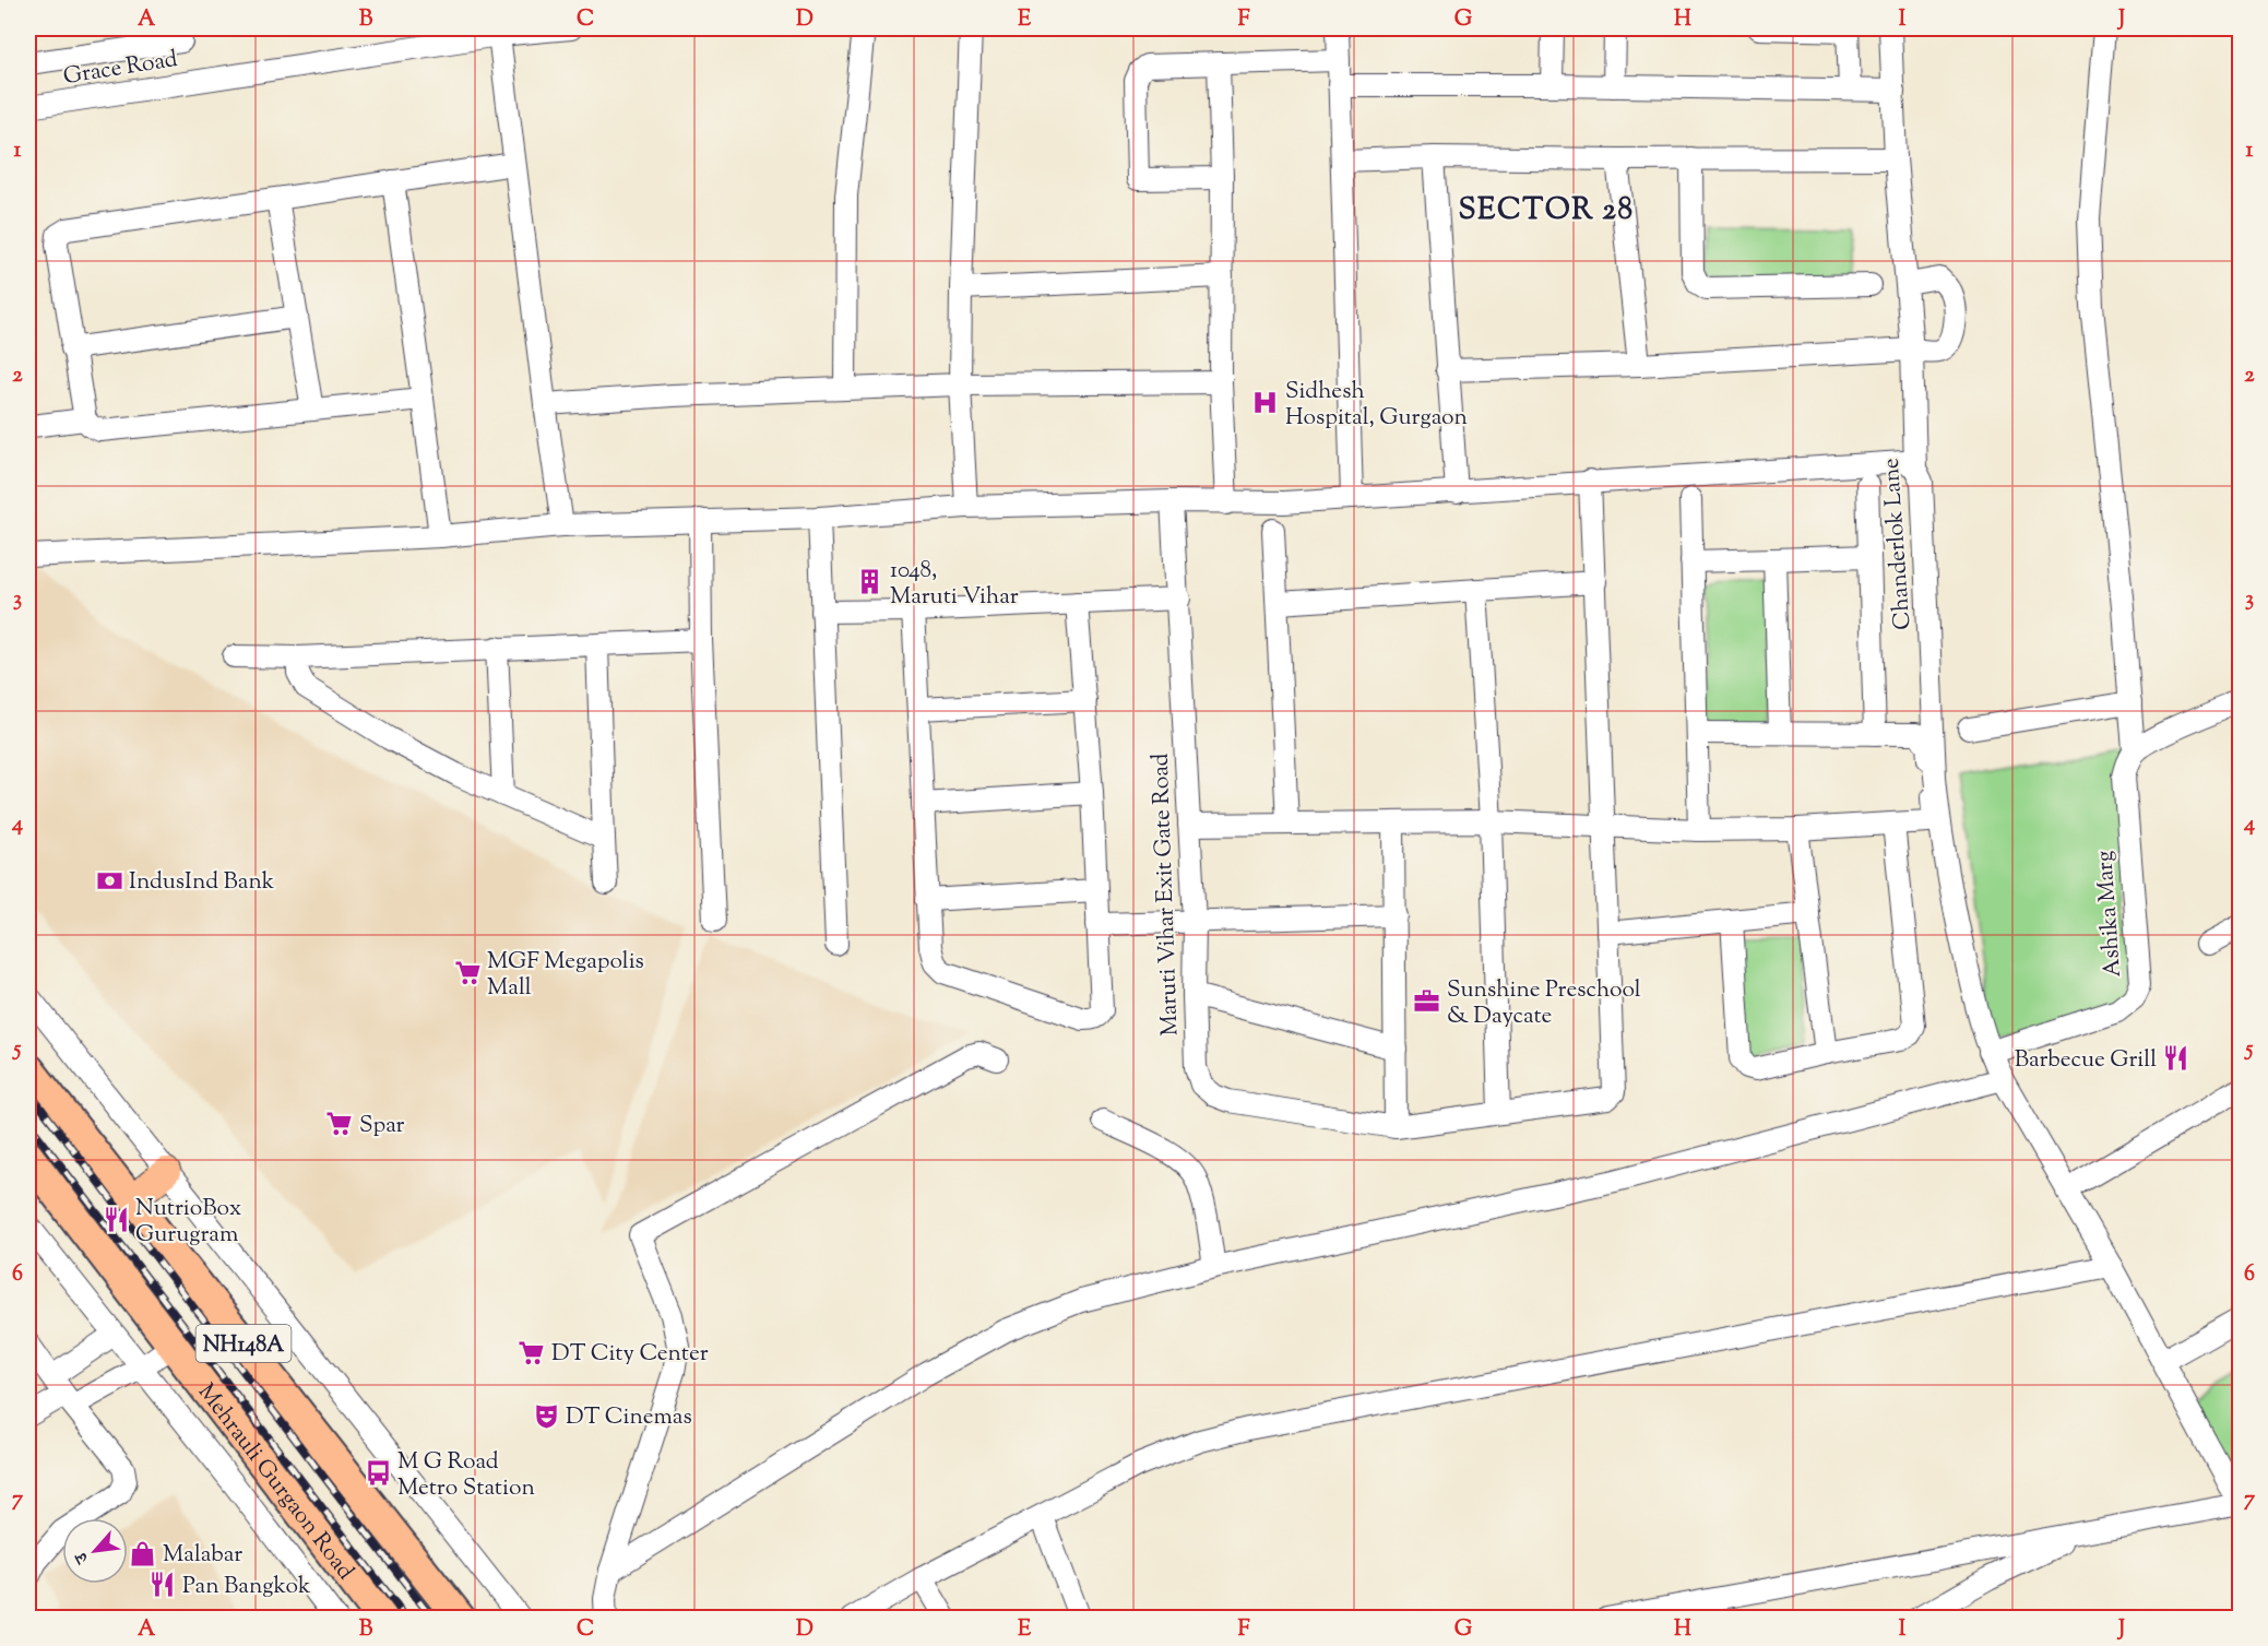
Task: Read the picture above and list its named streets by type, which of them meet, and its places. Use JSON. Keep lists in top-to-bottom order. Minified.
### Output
{"streets":{"highway":["NH148A","Mehrauli Gurgaon Road"],"street":["Grace Road","Chanderlok Lane","Maruti Vihar Exit Gate Road","Ashika Marg"]},"crossings":[["Chanderlok Lane","Ashika Marg"]],"districts":["SECTOR 28"],"places":{"hospital":["Sidhesh Hospital, Gurgaon"],"building":["1048, Maruti Vihar"],"bank":["IndusInd Bank"],"supermarket":["MGF Megapolis Mall","Spar","DT City Center"],"office":["Sunshine Preschool & Daycate"],"restaurant":["Barbecue Grill","NutrioBox Gurugram","Pan Bangkok"],"theatre":["DT Cinemas"],"bus stop":["M G Road Metro Station"],"shop":["Malabar"]},"north":"bottom left","grid":{"columns":["A","B","C","D","E","F","G","H","I","J"],"rows":["1","2","3","4","5","6","7"]}}
